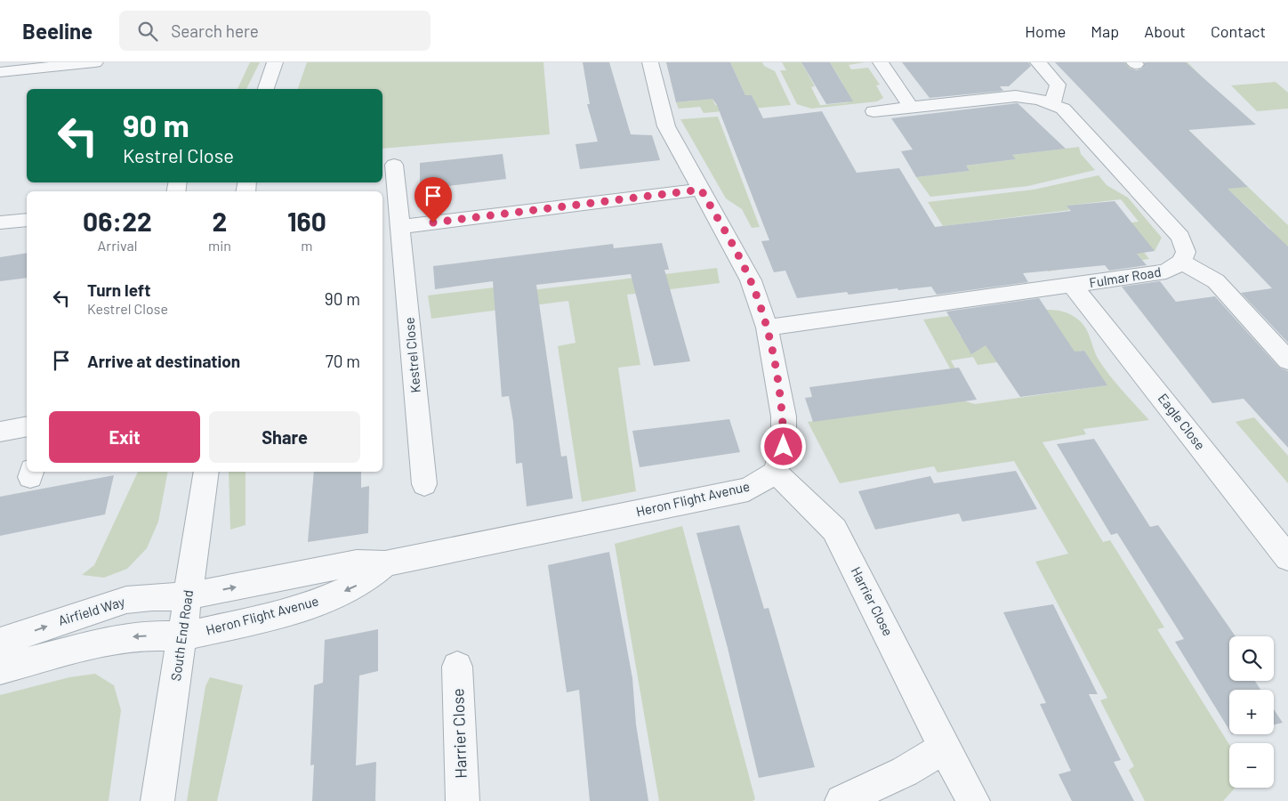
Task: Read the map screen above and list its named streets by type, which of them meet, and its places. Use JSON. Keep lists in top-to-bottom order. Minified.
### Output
{"streets":{"street":["Fulmar Road","Kestrel Close","Eagle Close","Heron Flight Avenue","Harrier Close","Airfield Way","South End Road"]},"crossings":[["Fulmar Road","Eagle Close"],["Heron Flight Avenue","Harrier Close"],["Heron Flight Avenue","Airfield Way"],["Heron Flight Avenue","South End Road"],["Airfield Way","South End Road"]],"page":{"header":"Beeline","search":"Search here","nav":["Home","Map","About","Contact"],"turn":["90 m","Kestrel Close"],"eta":["06:22","Arrival","2","min","160","m"],"list":[{"name":"Turn left","note":"Kestrel Close","value":"90 m"},{"name":"Arrive at destination","value":"70 m"}],"buttons":["Exit","Share"],"map_buttons":["+","−"]}}
